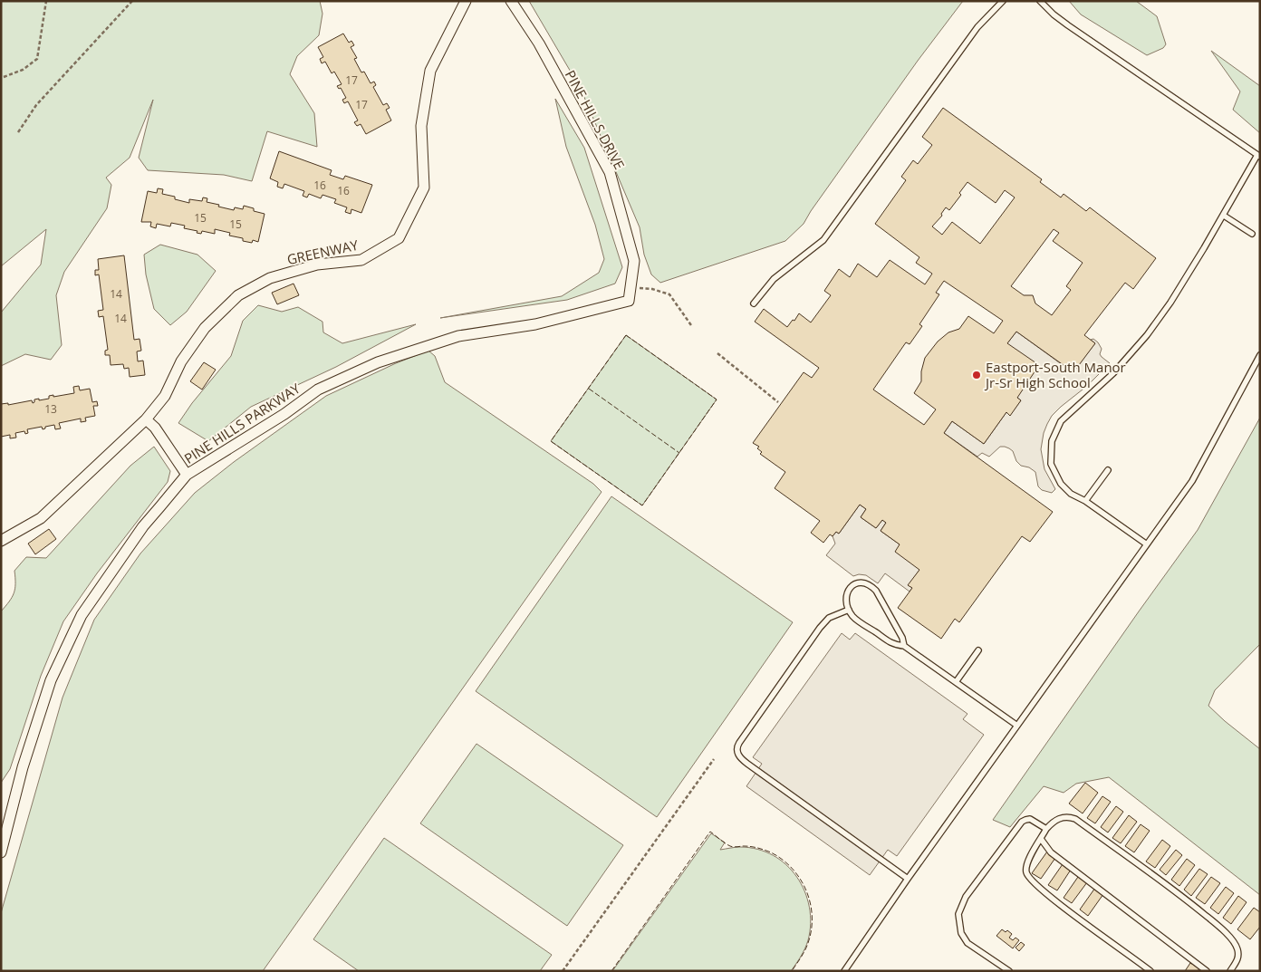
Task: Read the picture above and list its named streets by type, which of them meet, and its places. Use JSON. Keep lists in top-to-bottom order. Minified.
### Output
{"streets":{"street":["PINE HILLS DRIVE","GREENWAY","PINE HILLS PARKWAY"]},"crossings":[["PINE HILLS DRIVE","PINE HILLS PARKWAY"]],"places":["Eastport-South Manor Jr-Sr High School"],"house_numbers":["17","17","16","16","15","15","14","14","13"]}
